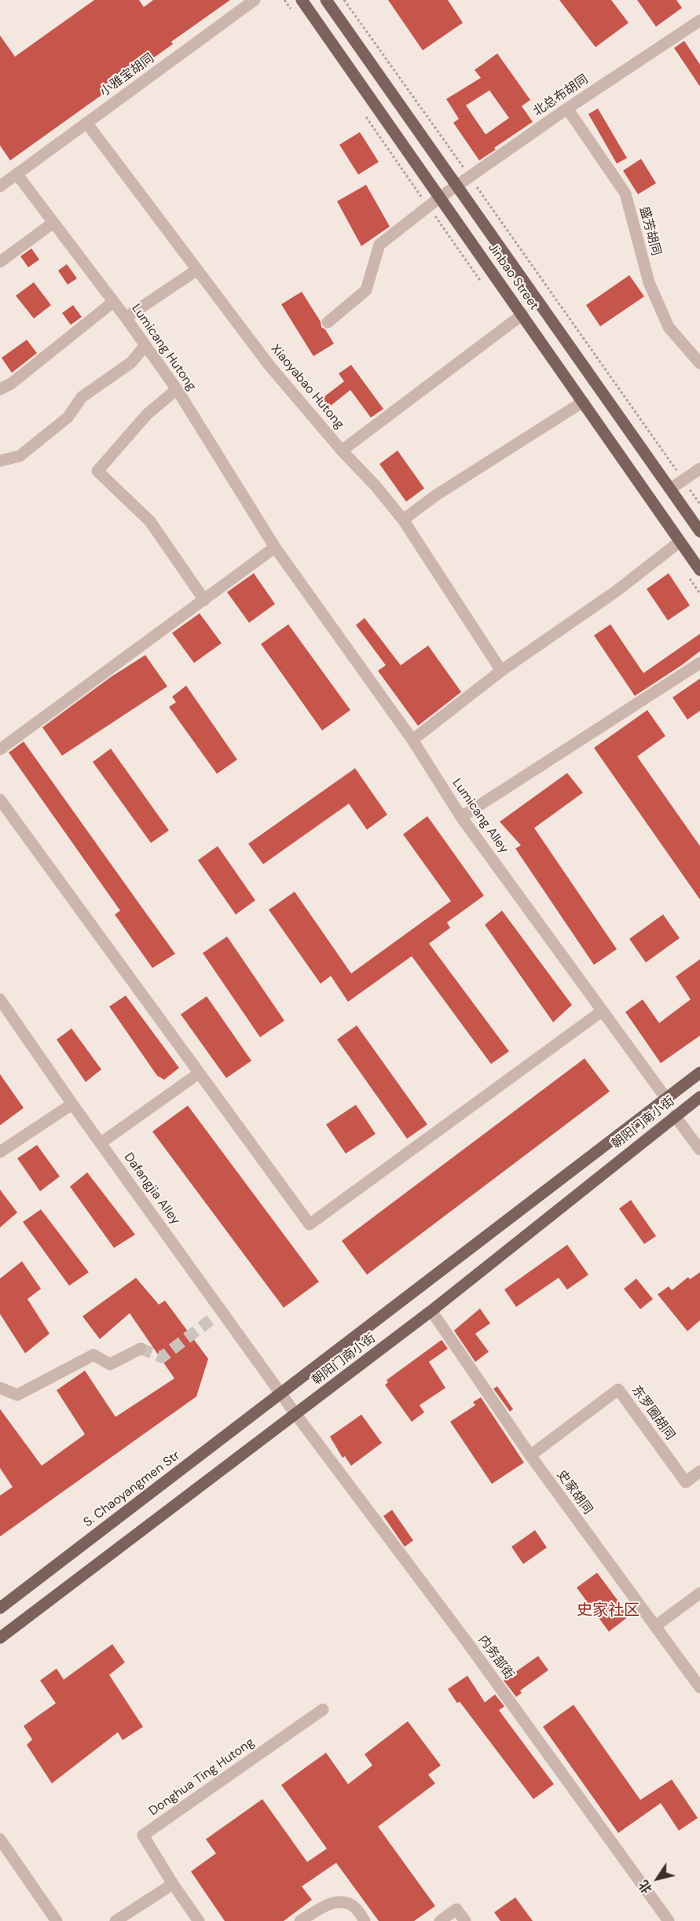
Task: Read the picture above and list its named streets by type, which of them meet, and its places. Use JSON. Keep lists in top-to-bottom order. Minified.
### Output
{"streets":{"main road":["Jinbao Street","朝阳门南小街","S. Chaoyangmen Str"],"street":["小雅宝胡同","北总布胡同","盛芳胡同","Lumicang Hutong","Xiaoyabao Hutong","Lumicang Alley","Dafangjia Alley","东罗圈胡同","史家胡同","内务部街","Donghua Ting Hutong"]},"crossings":[["小雅宝胡同","Lumicang Hutong"],["小雅宝胡同","Xiaoyabao Hutong"],["北总布胡同","盛芳胡同"],["北总布胡同","Jinbao Street"],["Lumicang Hutong","Lumicang Alley"],["Lumicang Alley","朝阳门南小街"],["朝阳门南小街","Dafangjia Alley"],["朝阳门南小街","S. Chaoyangmen Str"],["朝阳门南小街","史家胡同"],["朝阳门南小街","内务部街"],["Dafangjia Alley","S. Chaoyangmen Str"],["Dafangjia Alley","内务部街"],["东罗圈胡同","史家胡同"],["S. Chaoyangmen Str","内务部街"]],"districts":["史家社区"],"north":"bottom left"}
